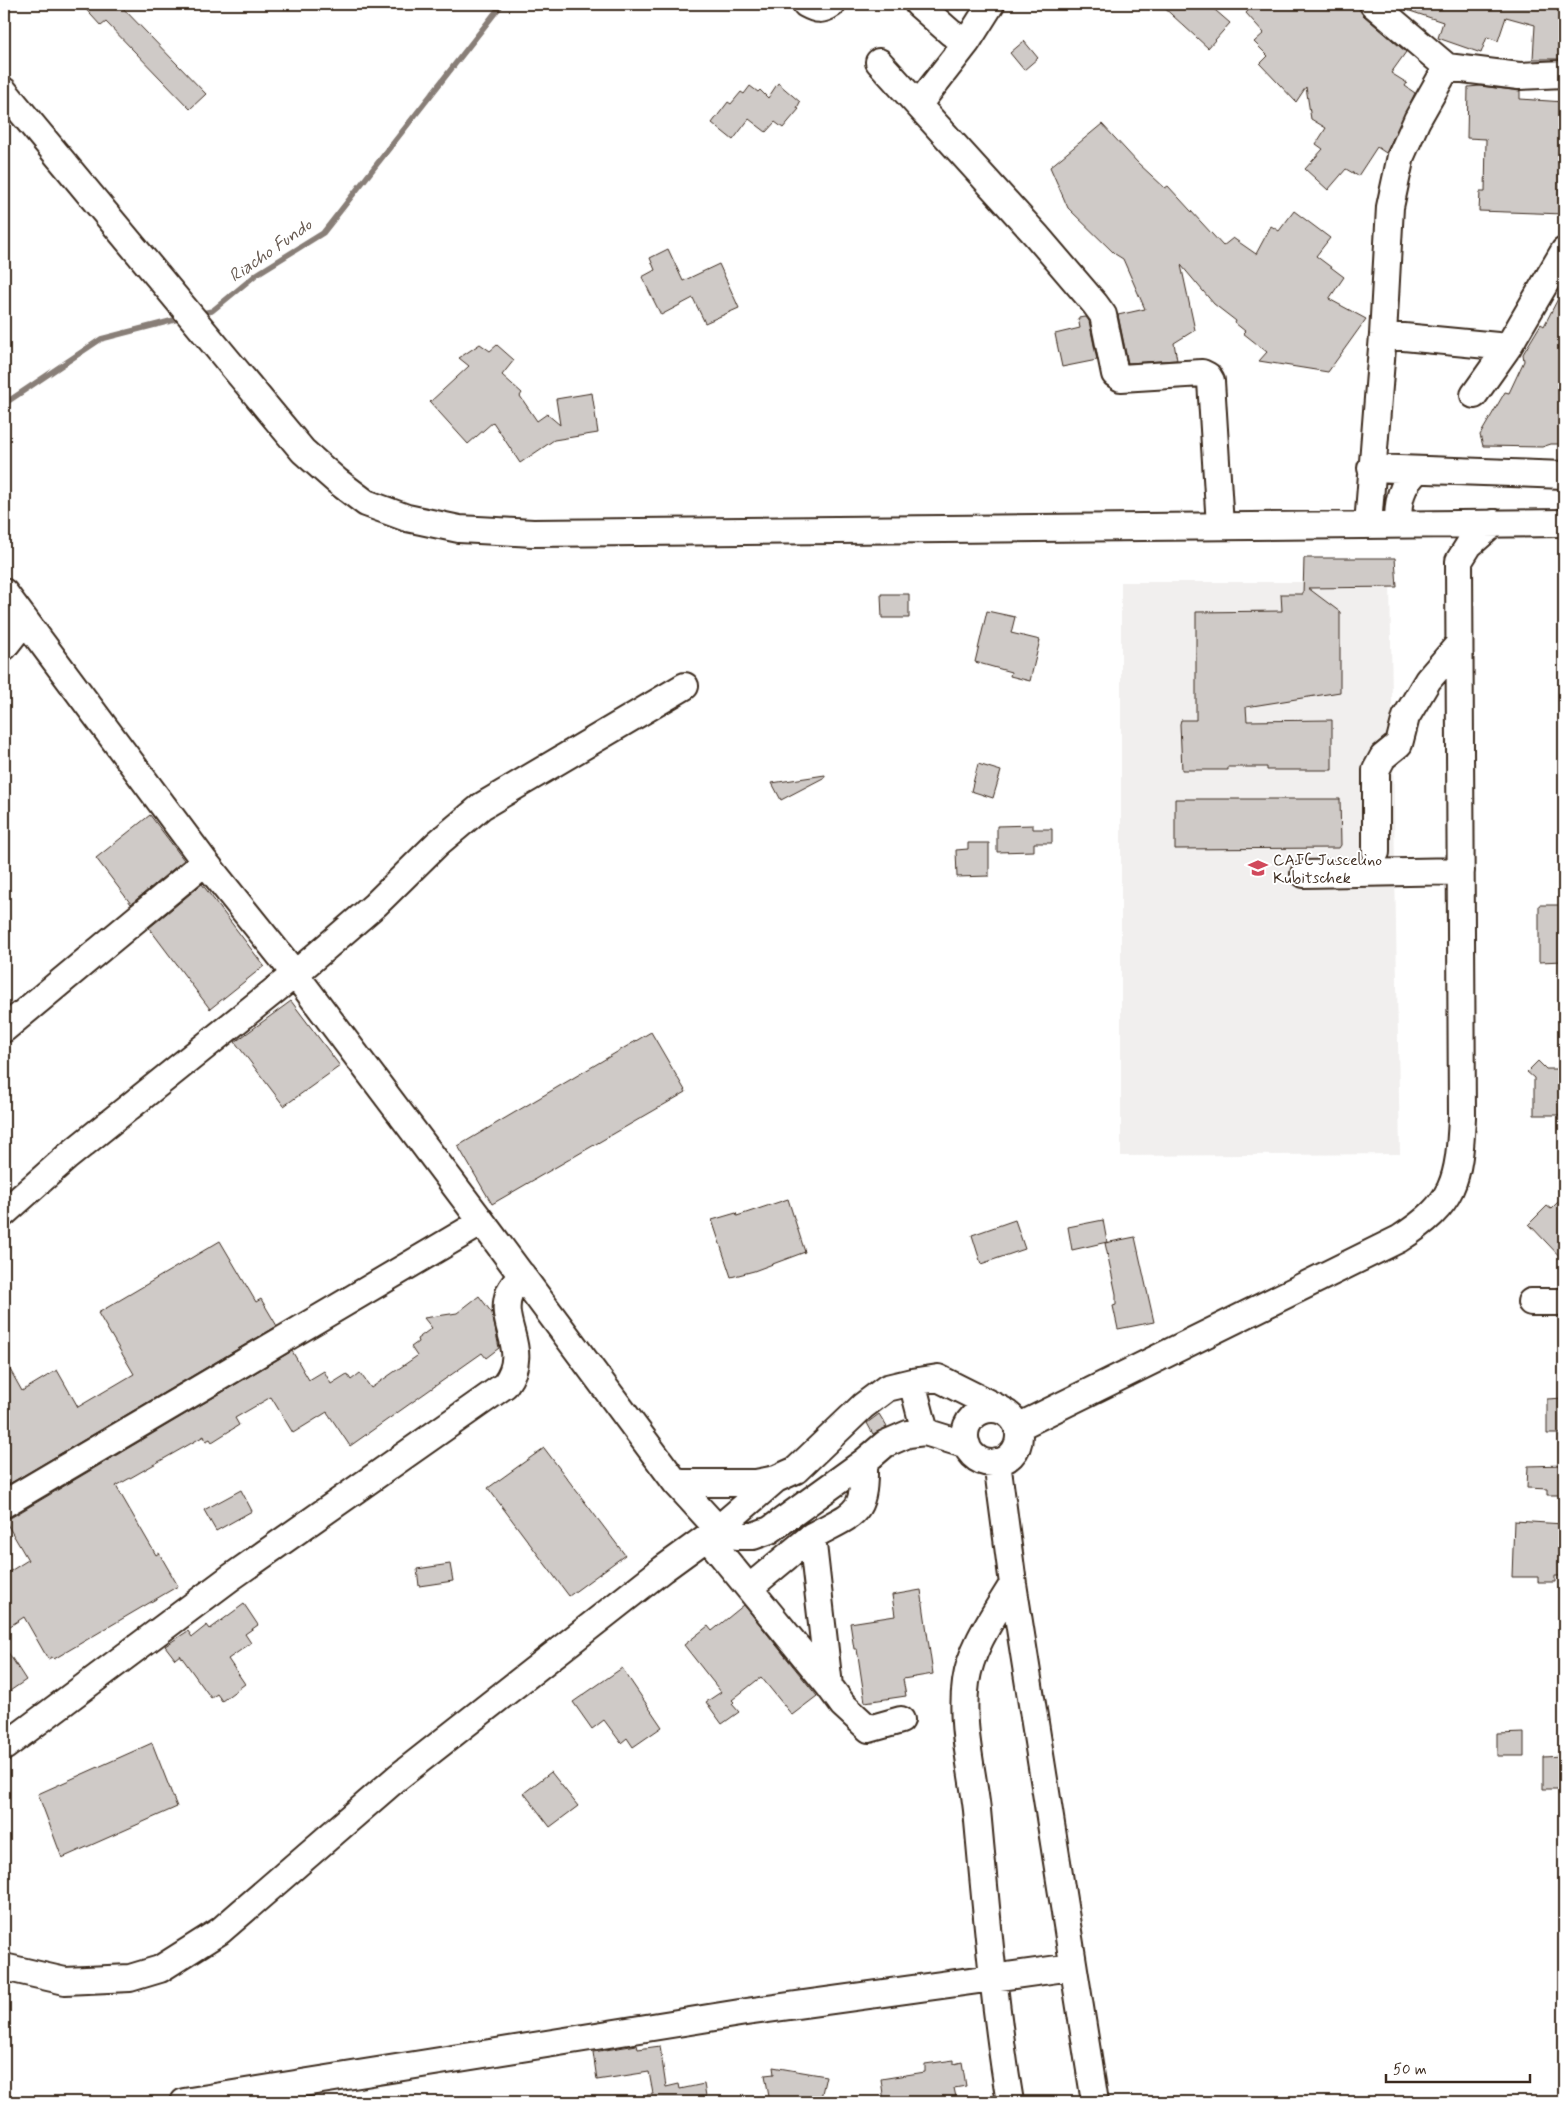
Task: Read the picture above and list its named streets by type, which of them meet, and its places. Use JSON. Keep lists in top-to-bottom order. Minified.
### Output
{"water":["Riacho Fundo"],"places":{"school or university":["CAIC Juscelino Kubitschek"]},"scale_bar":"50 m"}
